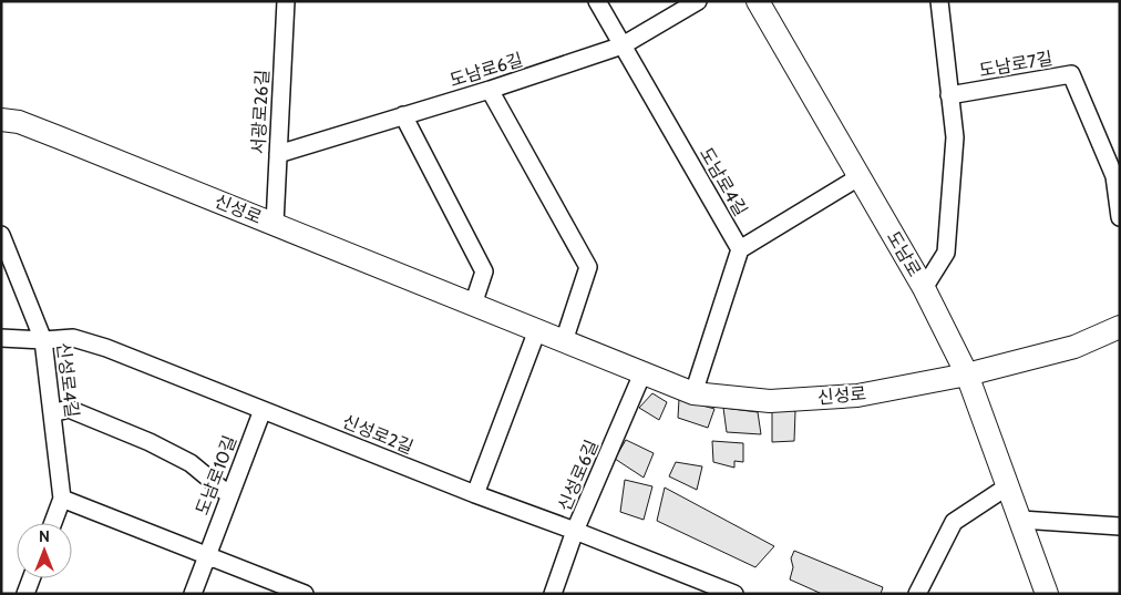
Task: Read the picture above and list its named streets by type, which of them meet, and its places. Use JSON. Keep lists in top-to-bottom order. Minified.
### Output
{"streets":{"street":["도남로7길","도남로6길","서광로26길","도남로4길","신성로","도남로","신성로4길","신성로2길","도남로10길","신성로6길"]},"crossings":[["도남로6길","서광로26길"],["도남로6길","도남로4길"],["서광로26길","신성로"],["신성로","도남로"],["신성로","신성로6길"],["신성로4길","신성로2길"],["신성로2길","도남로10길"],["신성로2길","신성로6길"]],"north":"top"}
